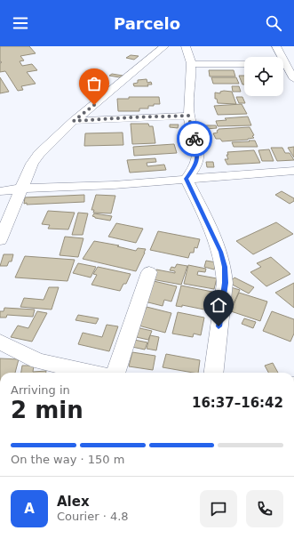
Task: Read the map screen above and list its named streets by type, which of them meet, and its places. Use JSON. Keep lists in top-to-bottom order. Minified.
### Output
{"page":{"header":"Parcelo","heading":["2 min","Arriving in","16:37–16:42"],"panel":["Alex","Courier · 4.8"],"bar":"On the way · 150 m","round":"A"}}
